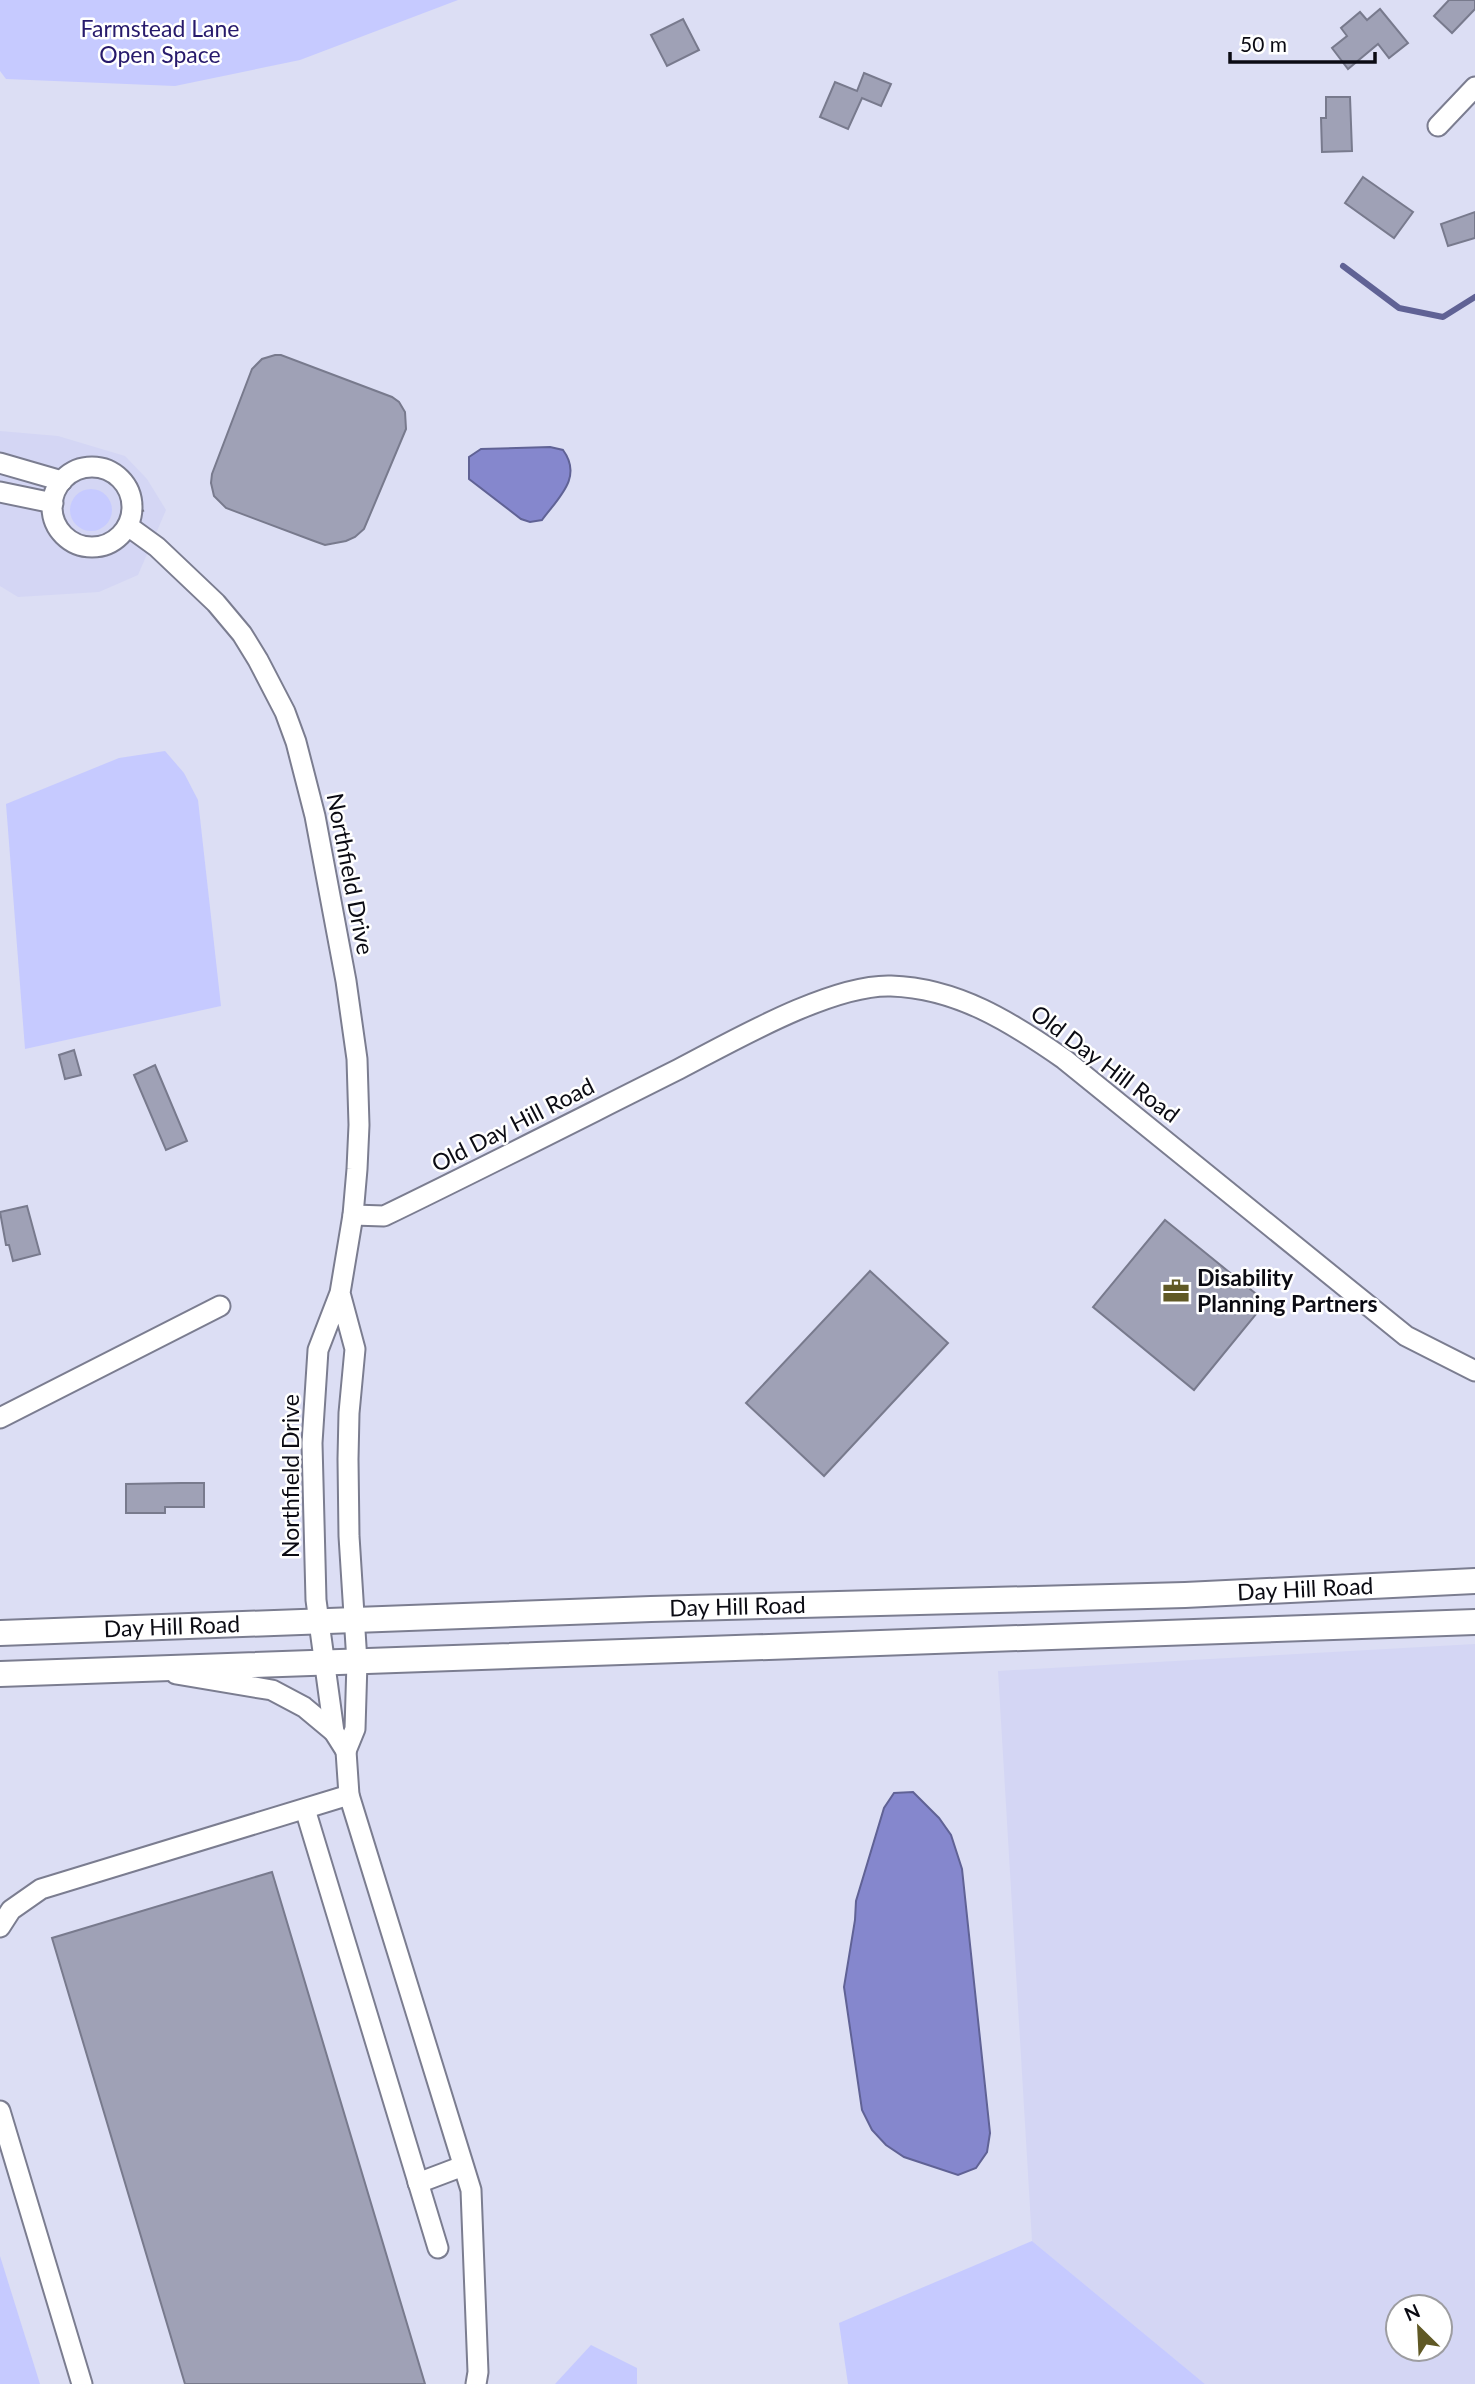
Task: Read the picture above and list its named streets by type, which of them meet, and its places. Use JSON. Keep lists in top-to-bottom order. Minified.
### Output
{"streets":{"main road":["Day Hill Road"],"street":["Northfield Drive","Old Day Hill Road"]},"crossings":[["Northfield Drive","Old Day Hill Road"],["Northfield Drive","Day Hill Road"]],"parks":["Farmstead Lane Open Space"],"places":{"office":["Disability Planning Partners"]},"scale_bar":"50 m","north":"top left"}
